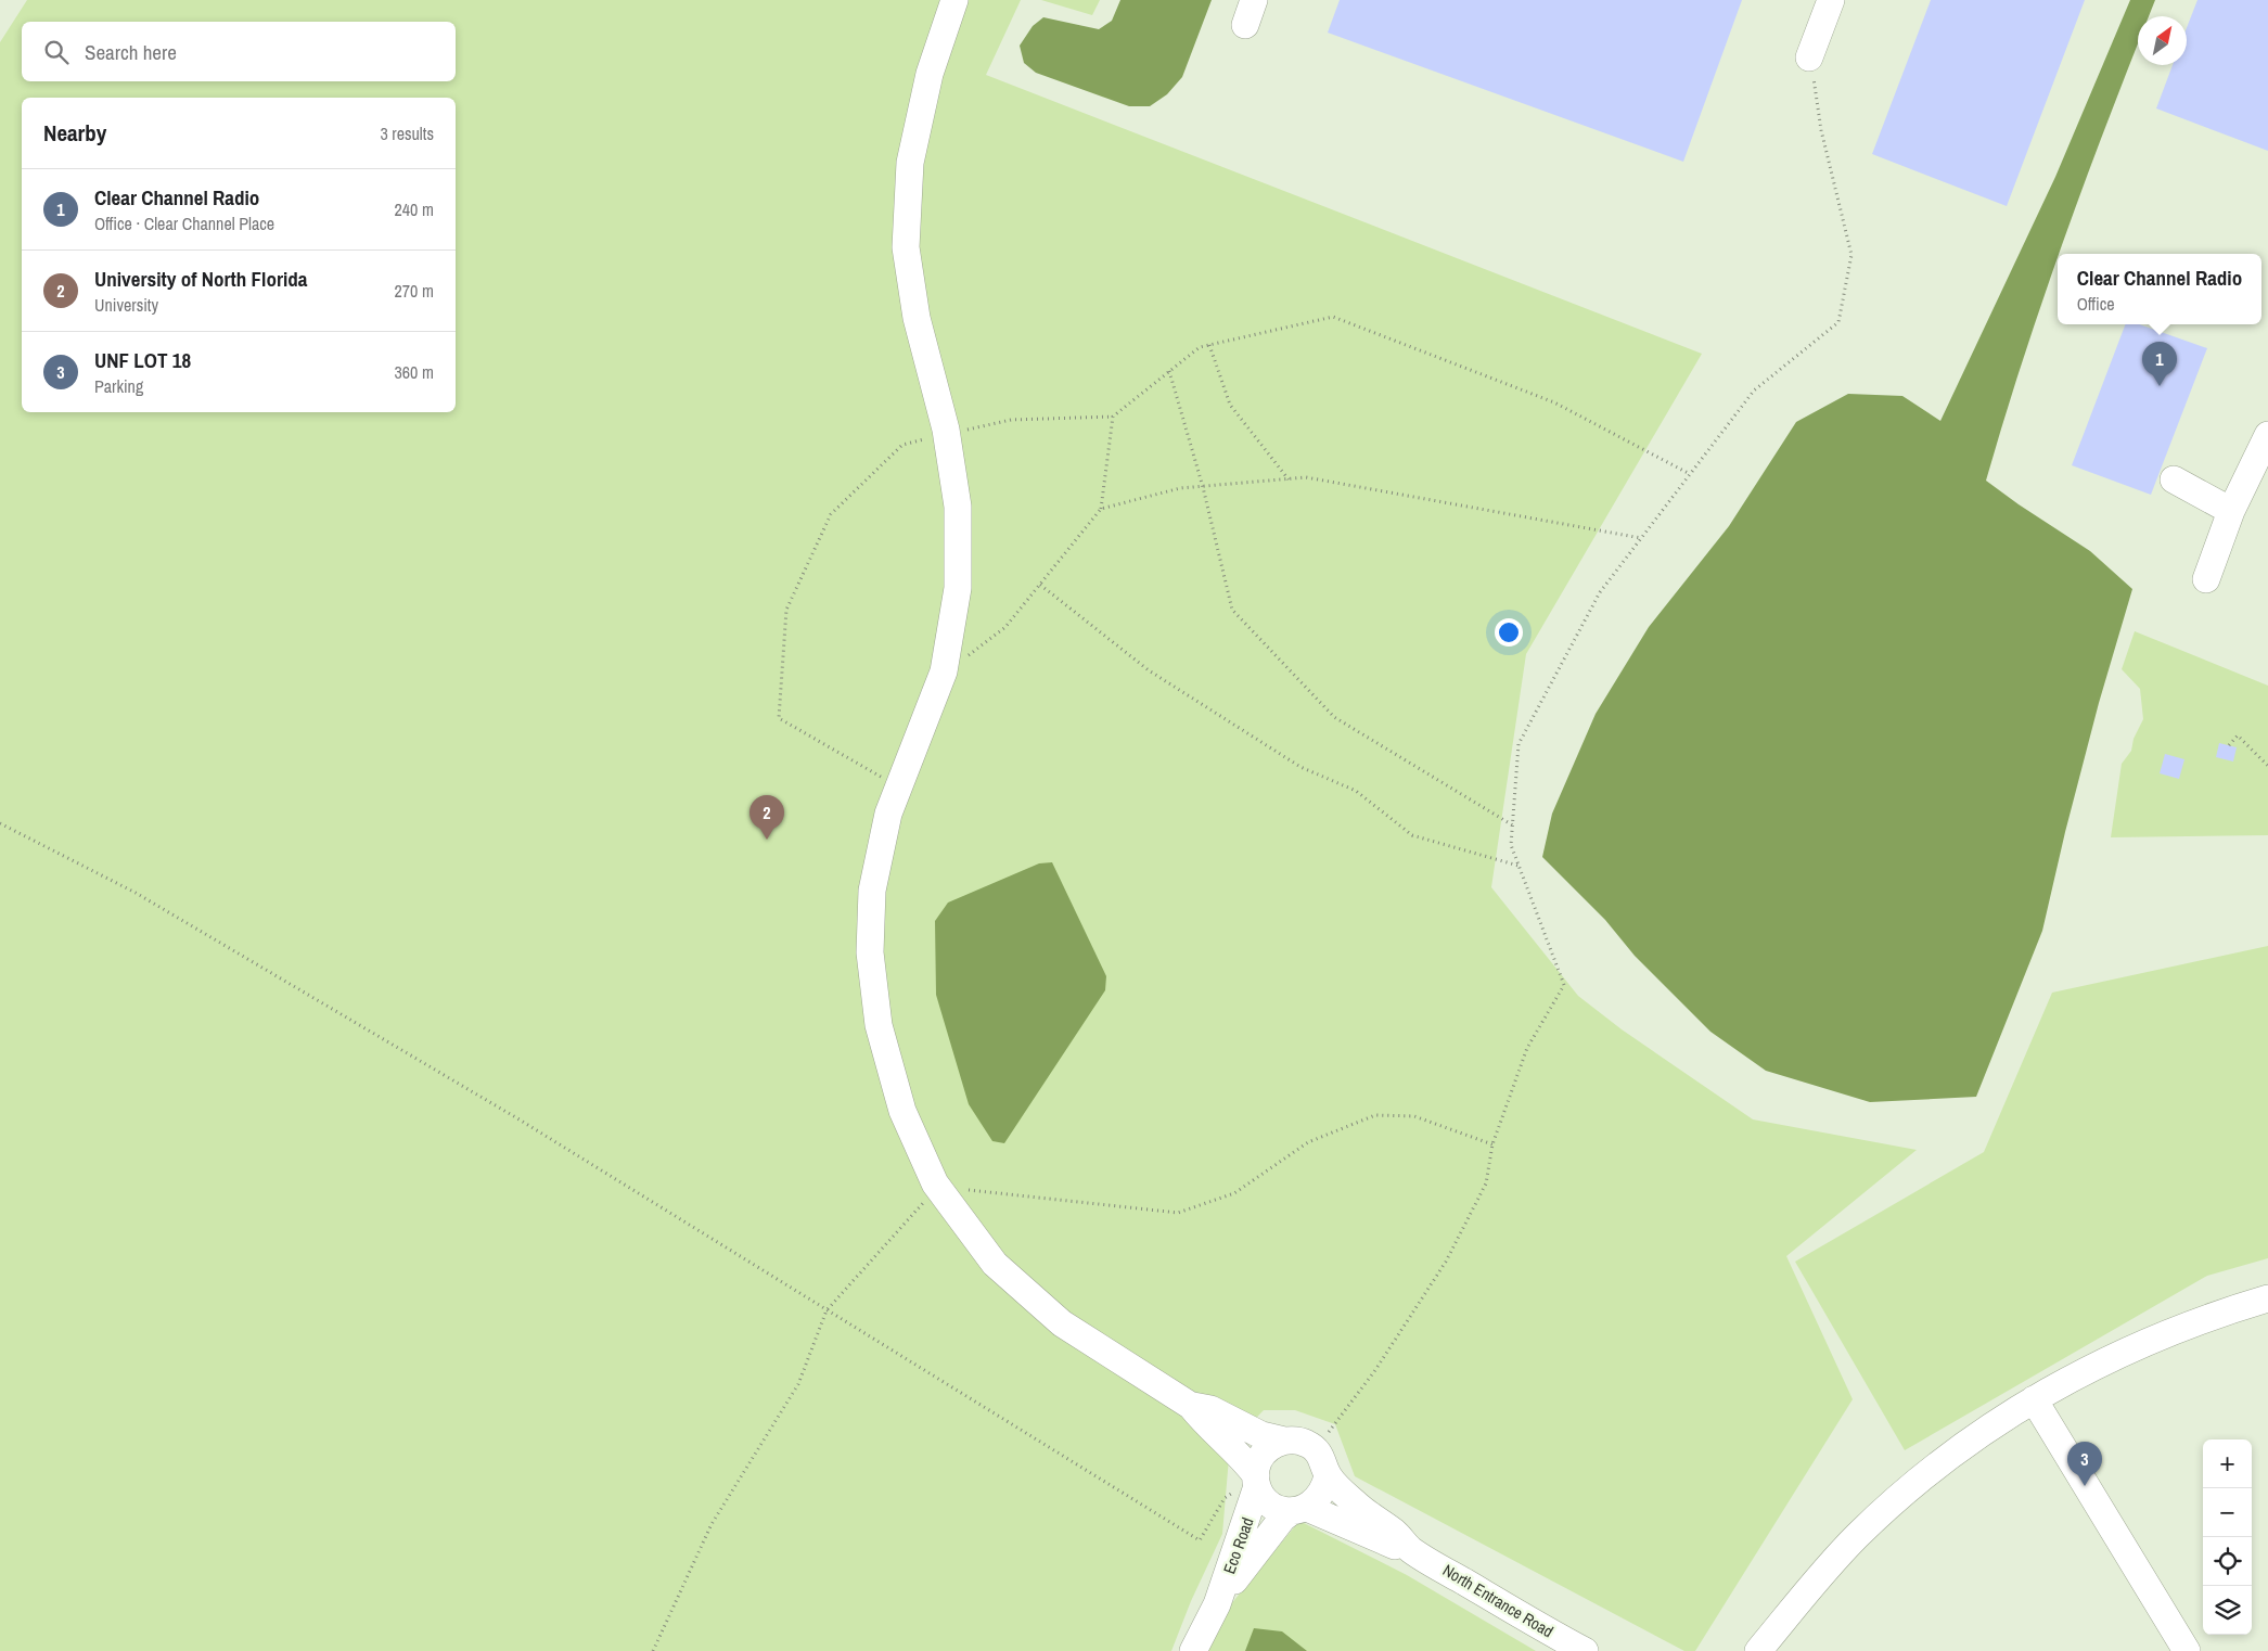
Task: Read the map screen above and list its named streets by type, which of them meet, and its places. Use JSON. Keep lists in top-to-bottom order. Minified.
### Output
{"streets":{"street":["Eco Road","North Entrance Road"]},"north":"top right","page":{"search":"Search here","heading":["Nearby","3 results"],"list":[{"mark":"1","name":"Clear Channel Radio","note":"Office · Clear Channel Place","value":"240 m"},{"mark":"2","name":"University of North Florida","note":"University","value":"270 m"},{"mark":"3","name":"UNF LOT 18","note":"Parking","value":"360 m"}],"popup":["Clear Channel Radio","Office"],"pins":["1","2","3"],"map_buttons":["+","−"]}}
